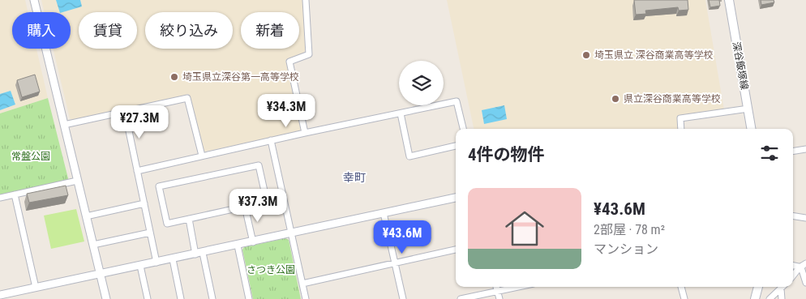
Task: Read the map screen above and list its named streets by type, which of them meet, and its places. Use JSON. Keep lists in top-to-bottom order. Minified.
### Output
{"streets":{"main road":["深谷飯塚線"]},"districts":["幸町"],"parks":["常盤公園","さつき公園"],"places":["埼玉県立 深谷商業高等学校","埼玉県立深谷第一高等学校","県立深谷商業高等学校"],"page":{"chip":["購入","賃貸","絞り込み","新着"],"price":["¥34.3M","¥27.3M","¥37.3M","¥43.6M"],"heading":"4件の物件","list":[{"name":"¥43.6M","note":"2部屋 · 78 m² · マンション"}]}}
